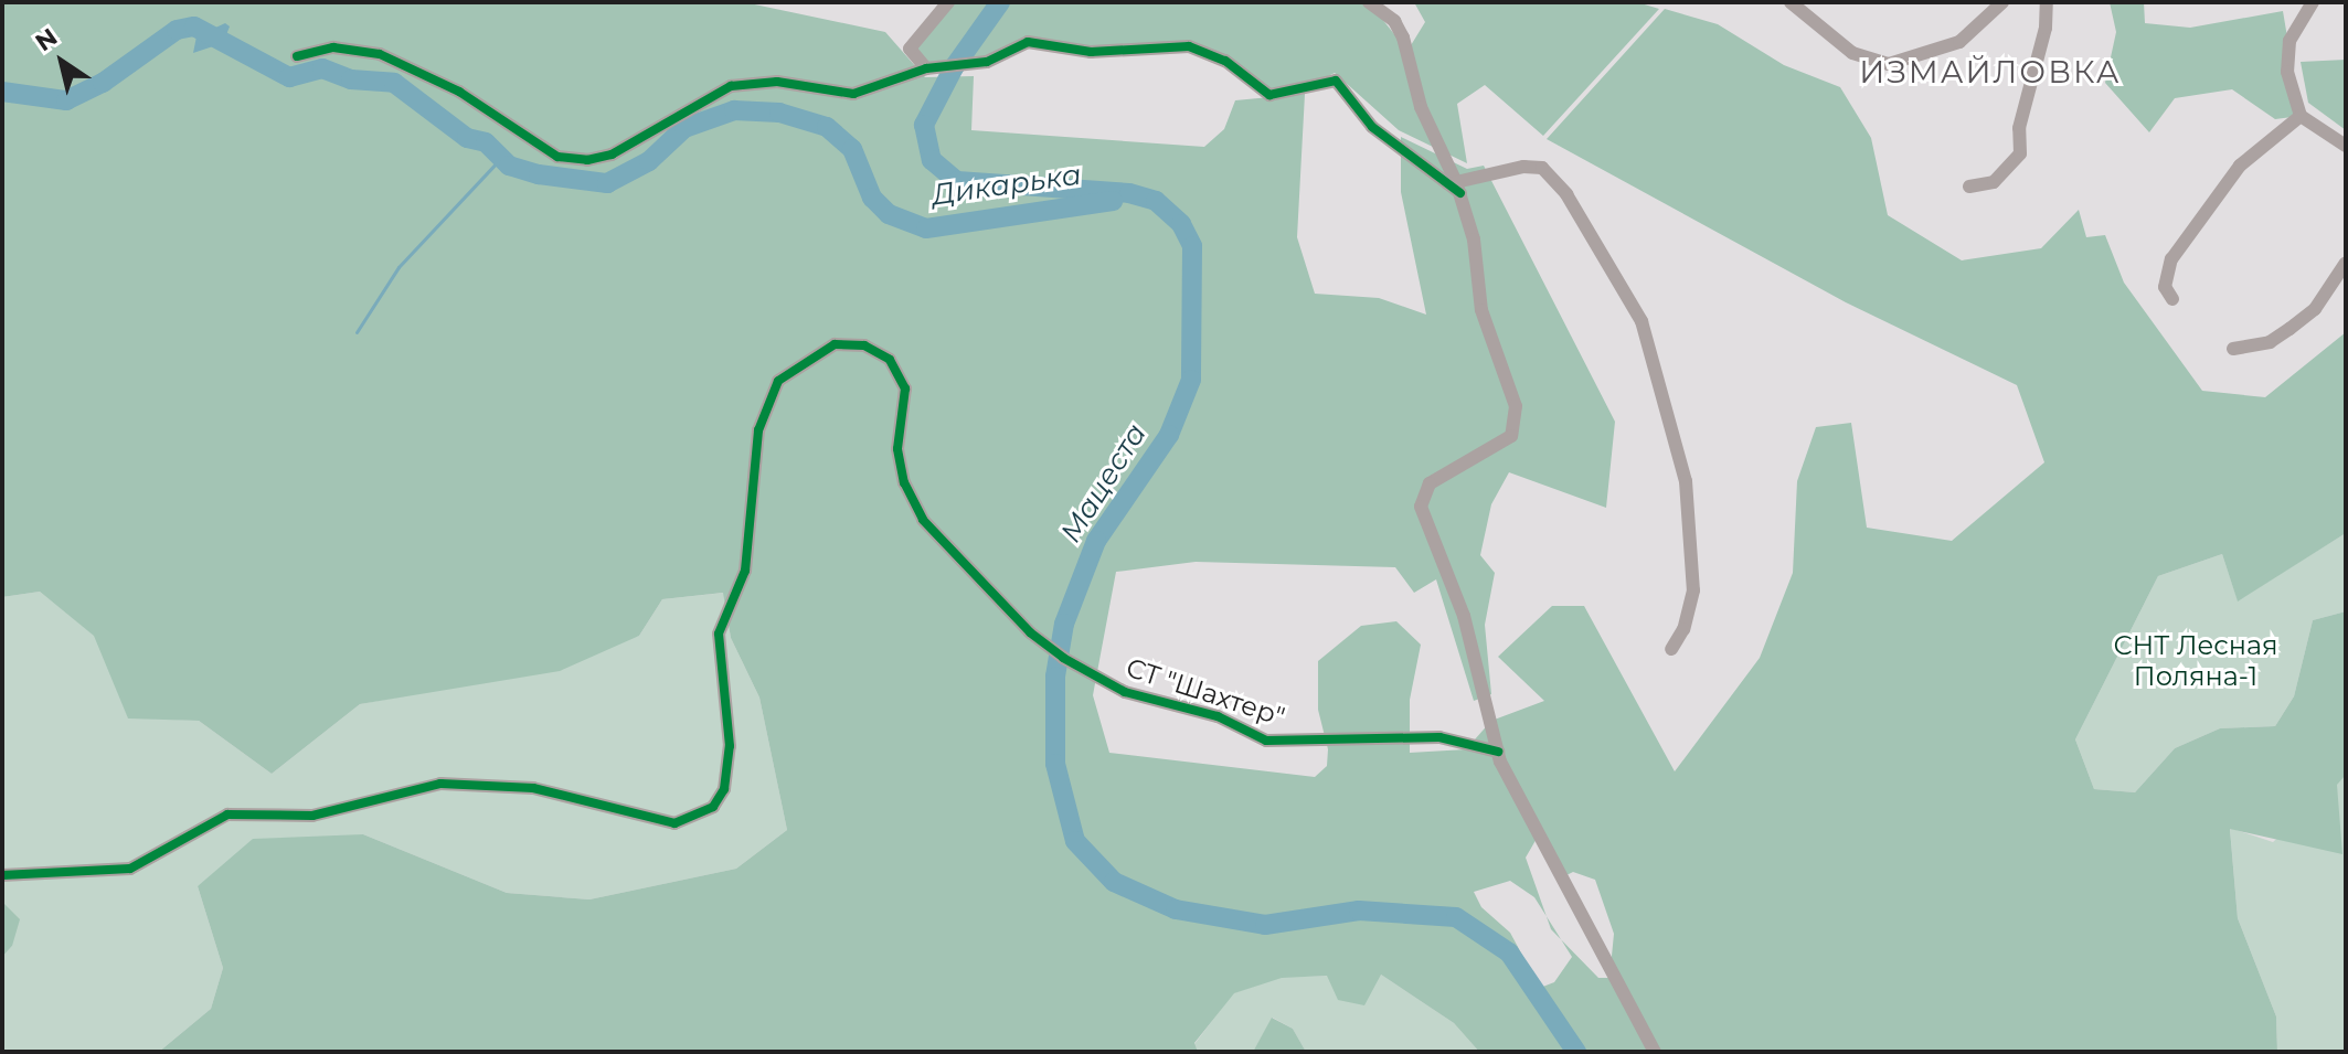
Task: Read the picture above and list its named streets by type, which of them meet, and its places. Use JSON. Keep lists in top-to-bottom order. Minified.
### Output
{"streets":{"street":["СТ \"Шахтер\""]},"districts":["ИЗМАЙЛОВКА"],"water":["Дикарька","Мацеста"],"parks":["СНТ Лесная Поляна-1"],"north":"top left"}
